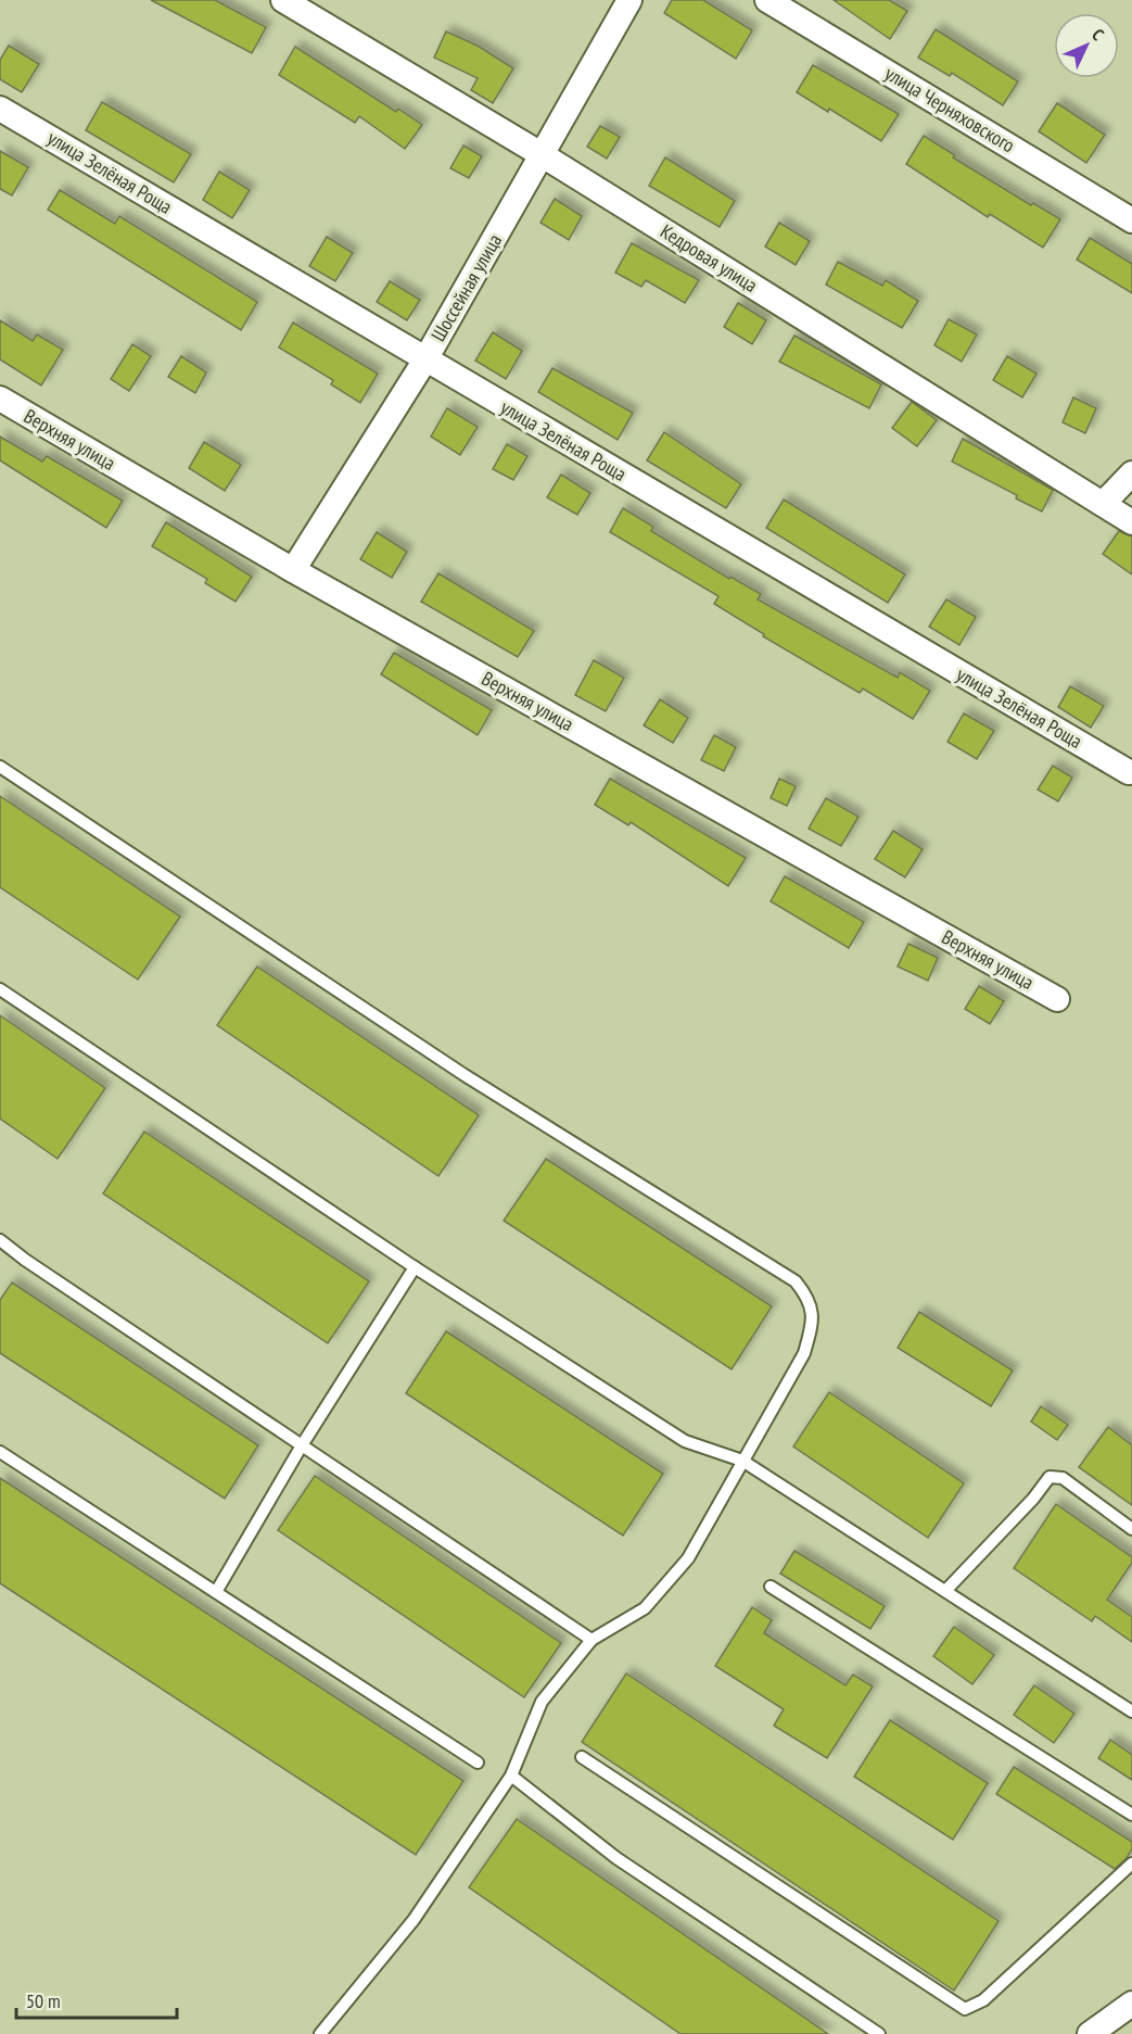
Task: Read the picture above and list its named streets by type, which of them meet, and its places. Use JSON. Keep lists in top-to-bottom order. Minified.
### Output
{"streets":{"street":["улица Черняховского","улица Зелёная Роща","Кедровая улица","Шоссейная улица","Верхняя улица"]},"crossings":[["улица Зелёная Роща","Шоссейная улица"],["Кедровая улица","Шоссейная улица"],["Шоссейная улица","Верхняя улица"]],"scale_bar":"50 m","north":"top right"}
